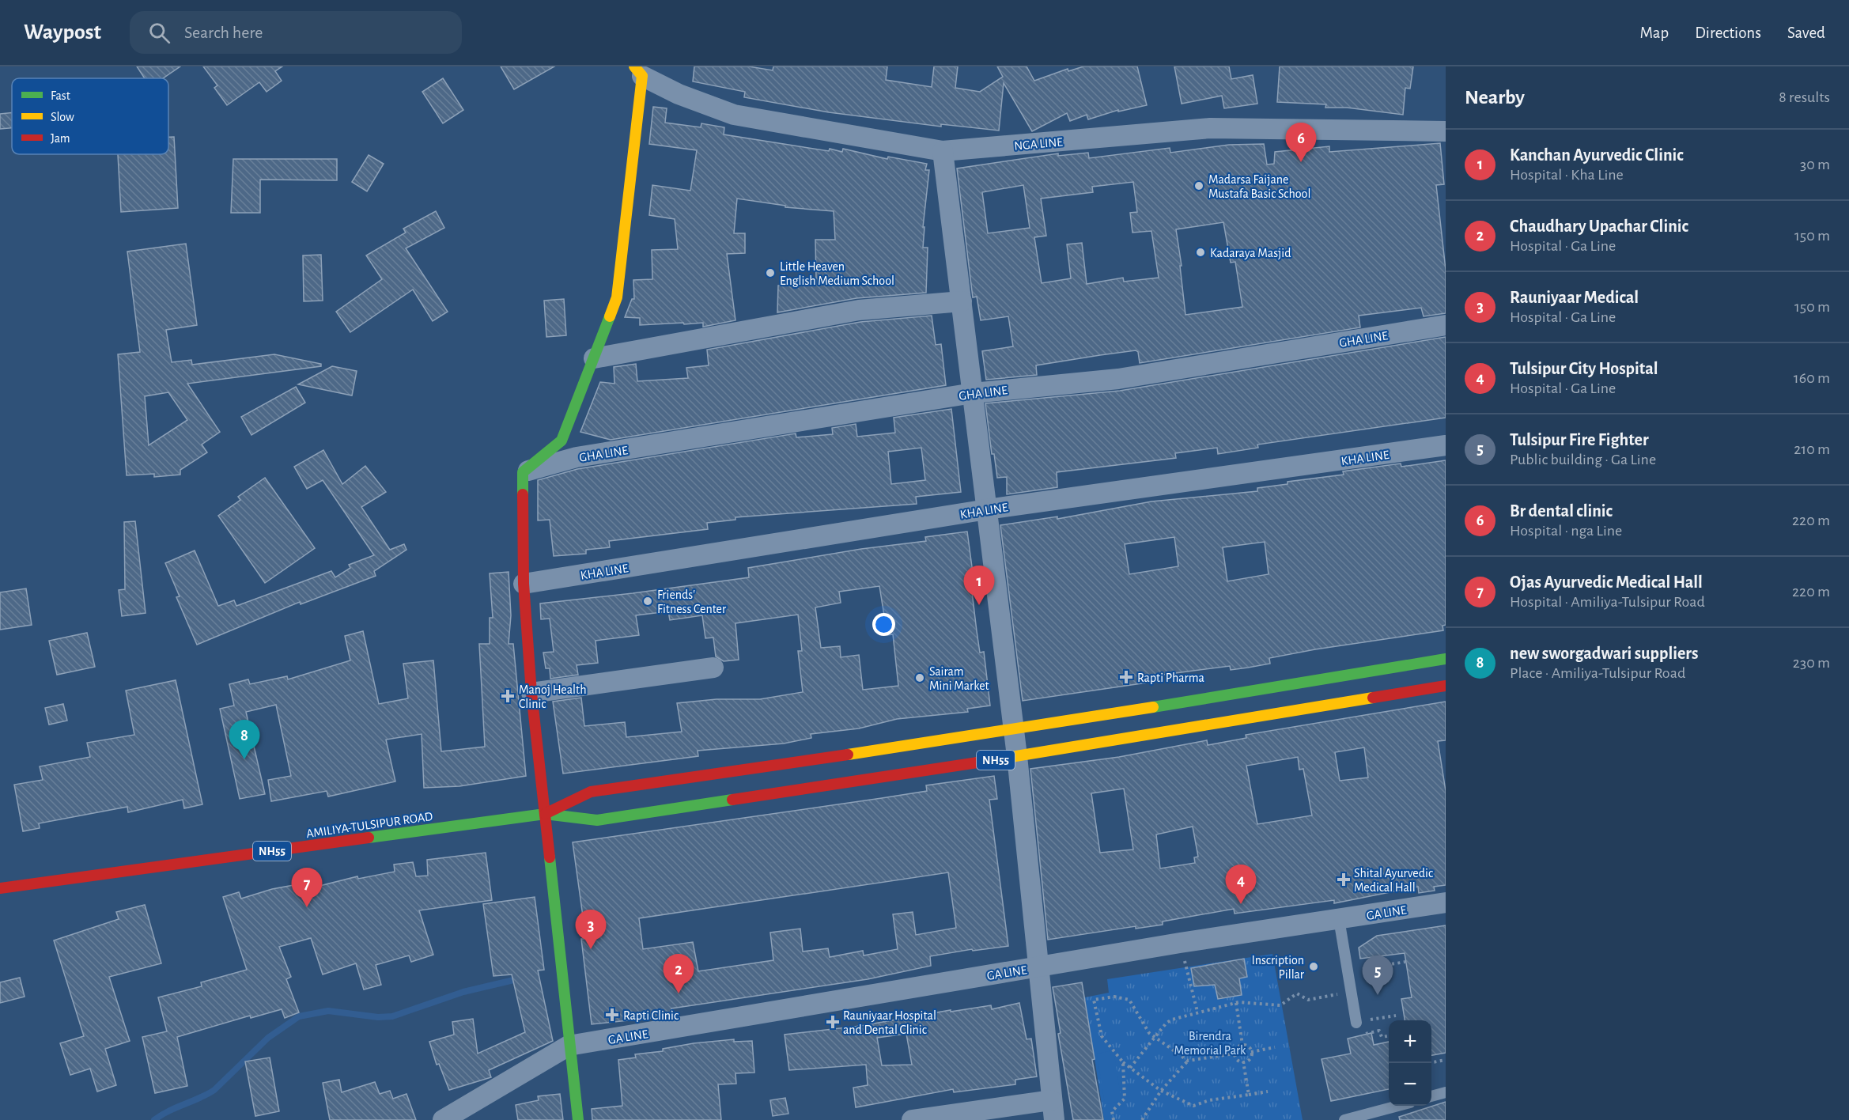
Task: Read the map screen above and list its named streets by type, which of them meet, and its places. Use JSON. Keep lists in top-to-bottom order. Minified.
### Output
{"streets":{"main road":["NH55","AMILIYA-TULSIPUR ROAD"],"street":["NGA LINE","GHA LINE","KHA LINE","GA LINE"]},"crossings":[["NH55","AMILIYA-TULSIPUR ROAD"]],"parks":["Birendra Memorial Park"],"places":{"other":["Madarsa Faijane Mustafa Basic School","Kadaraya Masjid","Little Heaven English Medium School","Friends' Fitness Center","Sairam Mini Market","Inscription Pillar"],"health":["Rapti Pharma","Manoj Health Clinic","Shital Ayurvedic Medical Hall","Rapti Clinic","Rauniyaar Hospital and Dental Clinic"]},"legend":["Fast","Slow","Jam"],"page":{"header":"Waypost","search":"Search here","nav":["Map","Directions","Saved"],"heading":["Nearby","8 results"],"pins":["6","1","8","4","7","3","2","5"],"list":[{"mark":"1","name":"Kanchan Ayurvedic Clinic","note":"Hospital · Kha Line","value":"30 m"},{"mark":"2","name":"Chaudhary Upachar Clinic","note":"Hospital · Ga Line","value":"150 m"},{"mark":"3","name":"Rauniyaar Medical","note":"Hospital · Ga Line","value":"150 m"},{"mark":"4","name":"Tulsipur City Hospital","note":"Hospital · Ga Line","value":"160 m"},{"mark":"5","name":"Tulsipur Fire Fighter","note":"Public building · Ga Line","value":"210 m"},{"mark":"6","name":"Br dental clinic","note":"Hospital · nga Line","value":"220 m"},{"mark":"7","name":"Ojas Ayurvedic Medical Hall","note":"Hospital · Amiliya-Tulsipur Road","value":"220 m"},{"mark":"8","name":"new sworgadwari suppliers","note":"Place · Amiliya-Tulsipur Road","value":"230 m"}],"map_buttons":["+","−"]}}
